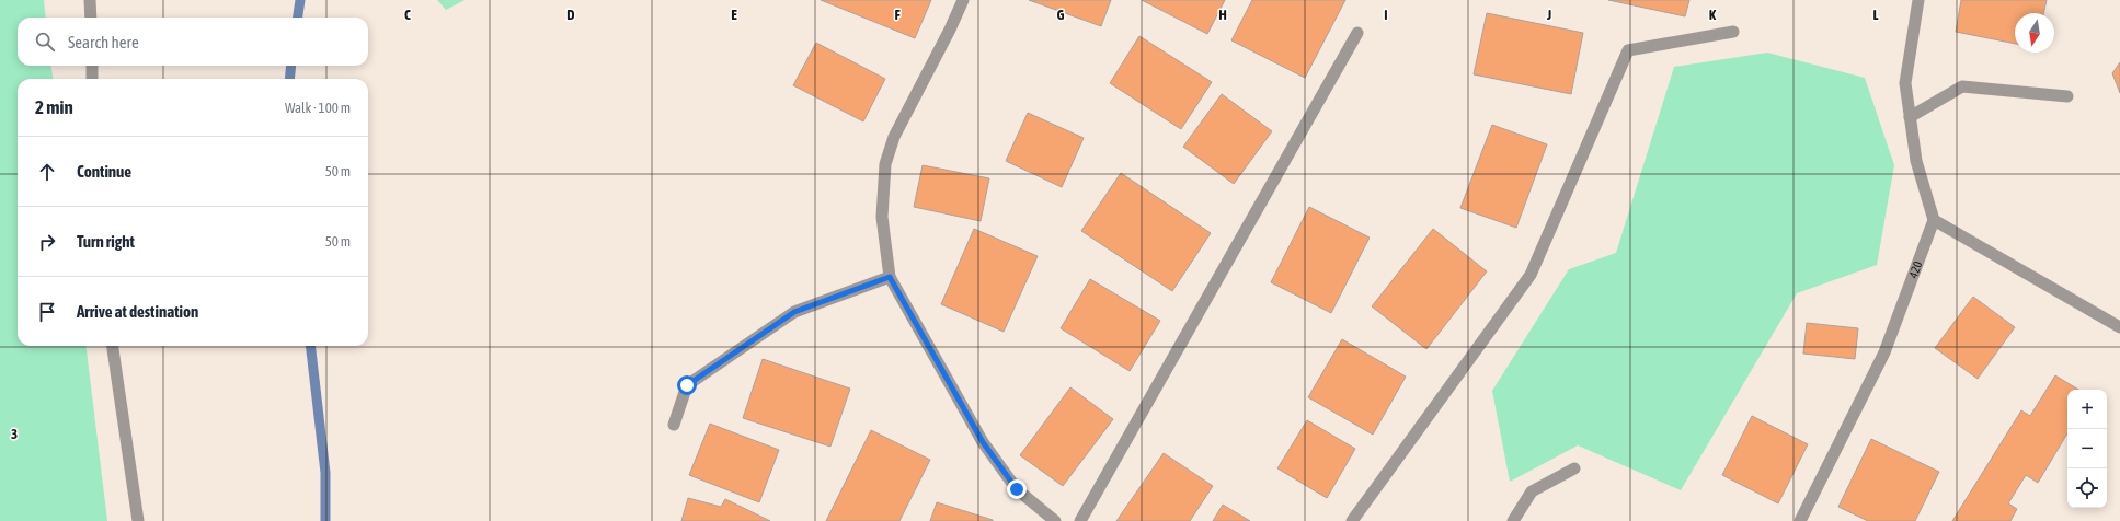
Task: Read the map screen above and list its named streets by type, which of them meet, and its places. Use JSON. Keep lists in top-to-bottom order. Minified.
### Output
{"streets":{"street":["420"]},"north":"bottom","page":{"search":"Search here","heading":["2 min","Walk · 100 m"],"list":[["Continue","50 m"],["Turn right","50 m"],"Arrive at destination"],"map_buttons":["+","−"]},"grid":{"columns":["C","D","E","F","G","H","I","J","K","L"],"rows":["3"]}}
